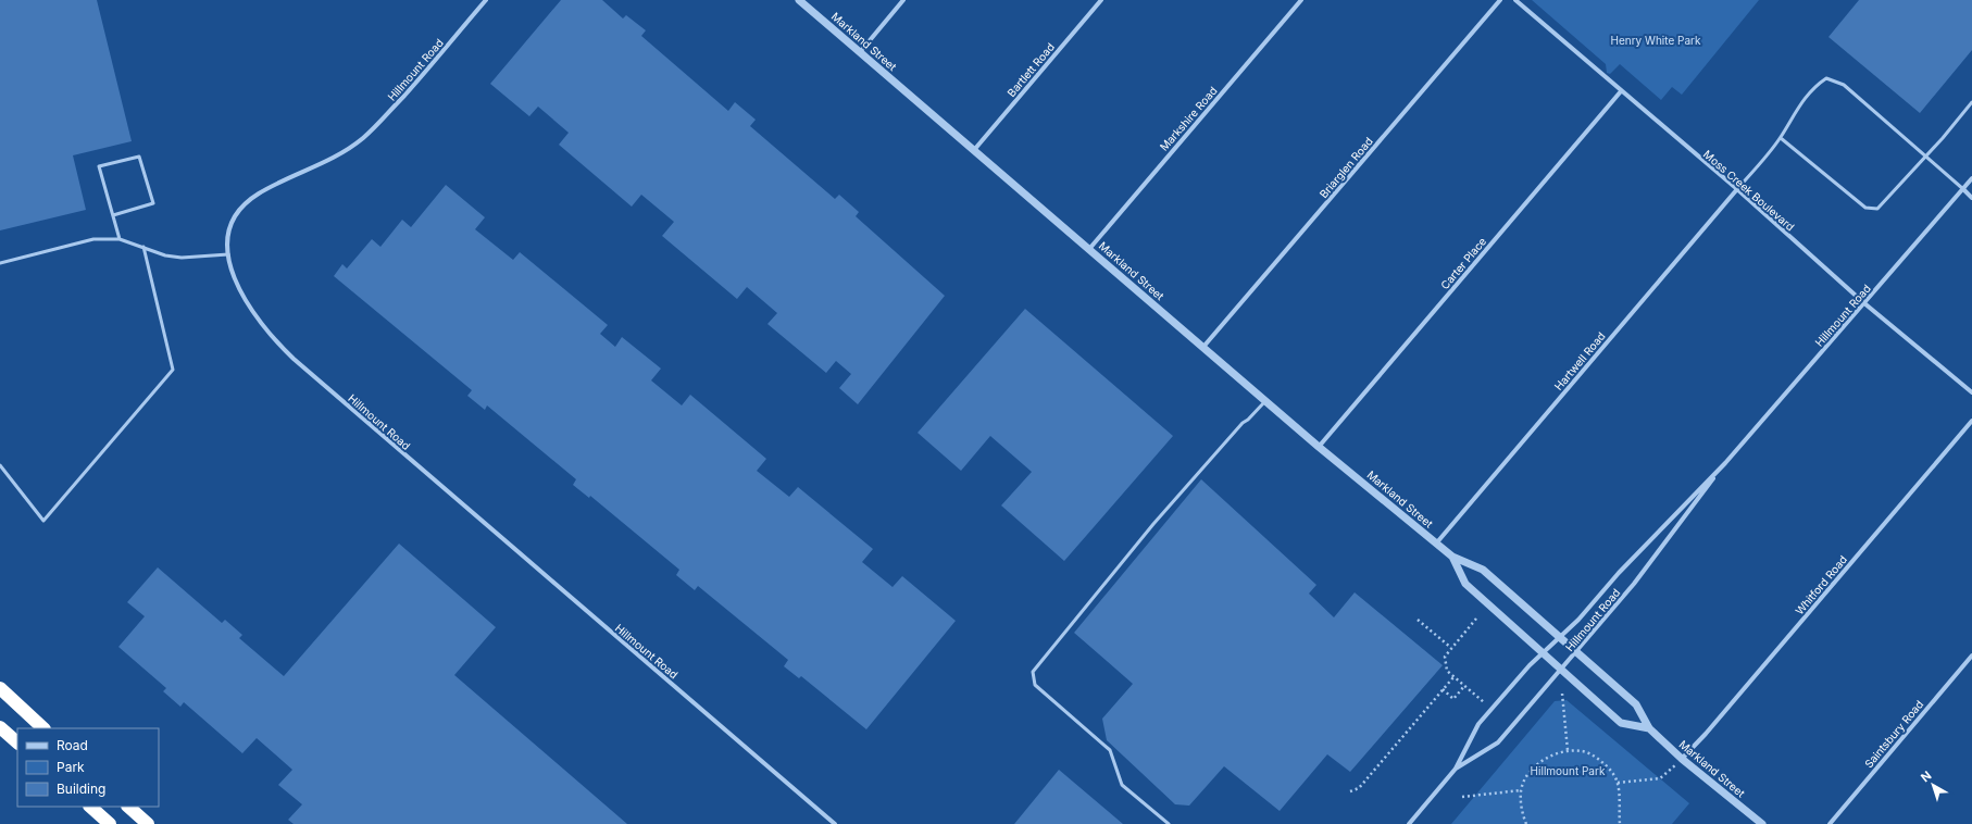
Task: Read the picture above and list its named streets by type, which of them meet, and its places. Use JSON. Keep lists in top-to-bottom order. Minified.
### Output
{"streets":{"street":["Markland Street","Hillmount Road","Bartlett Road","Markshire Road","Briarglen Road","Moss Creek Boulevard","Carter Place","Hartwell Road","Whitford Road","Saintsbury Road"]},"crossings":[["Markland Street","Hillmount Road"],["Markland Street","Bartlett Road"],["Markland Street","Markshire Road"],["Markland Street","Briarglen Road"],["Markland Street","Carter Place"],["Markland Street","Hartwell Road"],["Markland Street","Whitford Road"],["Hillmount Road","Moss Creek Boulevard"],["Moss Creek Boulevard","Carter Place"],["Moss Creek Boulevard","Hartwell Road"]],"parks":["Henry White Park","Hillmount Park"],"legend":["Road","Park","Building"],"north":"top left"}
